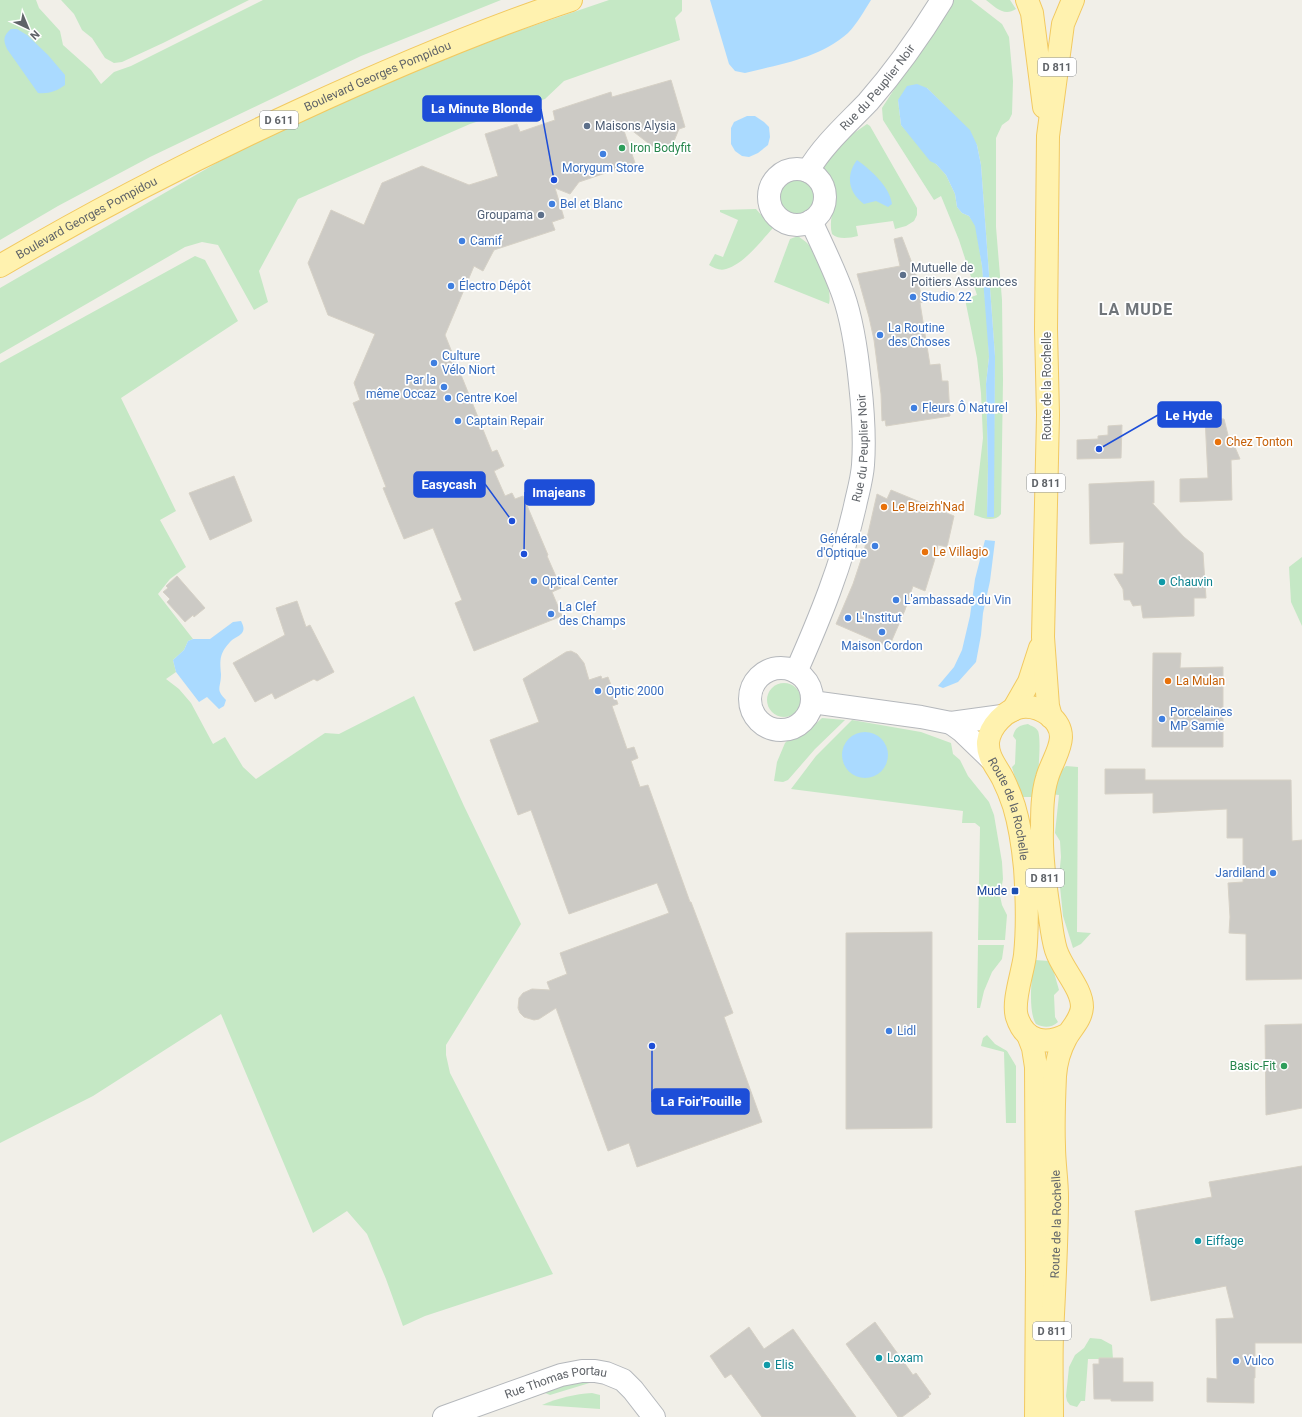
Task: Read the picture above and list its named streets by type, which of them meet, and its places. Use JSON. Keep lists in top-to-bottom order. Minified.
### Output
{"streets":{"main road":["D 811","Boulevard Georges Pompidou","D 611","Route de la Rochelle"],"street":["Rue du Peuplier Noir","Rue Thomas Portau"]},"districts":["LA MUDE"],"places":{"other":["Maisons Alysia","Iron Bodyfit","Morygum Store","La Minute Blonde","Bel et Blanc","Groupama","Camif","Mutuelle de Poitiers Assurances","Électro Dépôt","Studio 22","La Routine des Choses","Culture Vélo Niort","Par la même Occaz","Centre Koel","Fleurs Ô Naturel","Captain Repair","Chez Tonton","Le Hyde","Le Breizh'Nad","Easycash","Générale d'Optique","Le Villagio","Imajeans","Optical Center","Chauvin","L'ambassade du Vin","La Clef des Champs","L'Institut","Maison Cordon","La Mulan","Optic 2000","Porcelaines MP Samie","Jardiland","Lidl","La Foir'Fouille","Basic-Fit","Eiffage","Loxam","Vulco","Elis"],"transit":["Mude"]},"north":"bottom right"}
